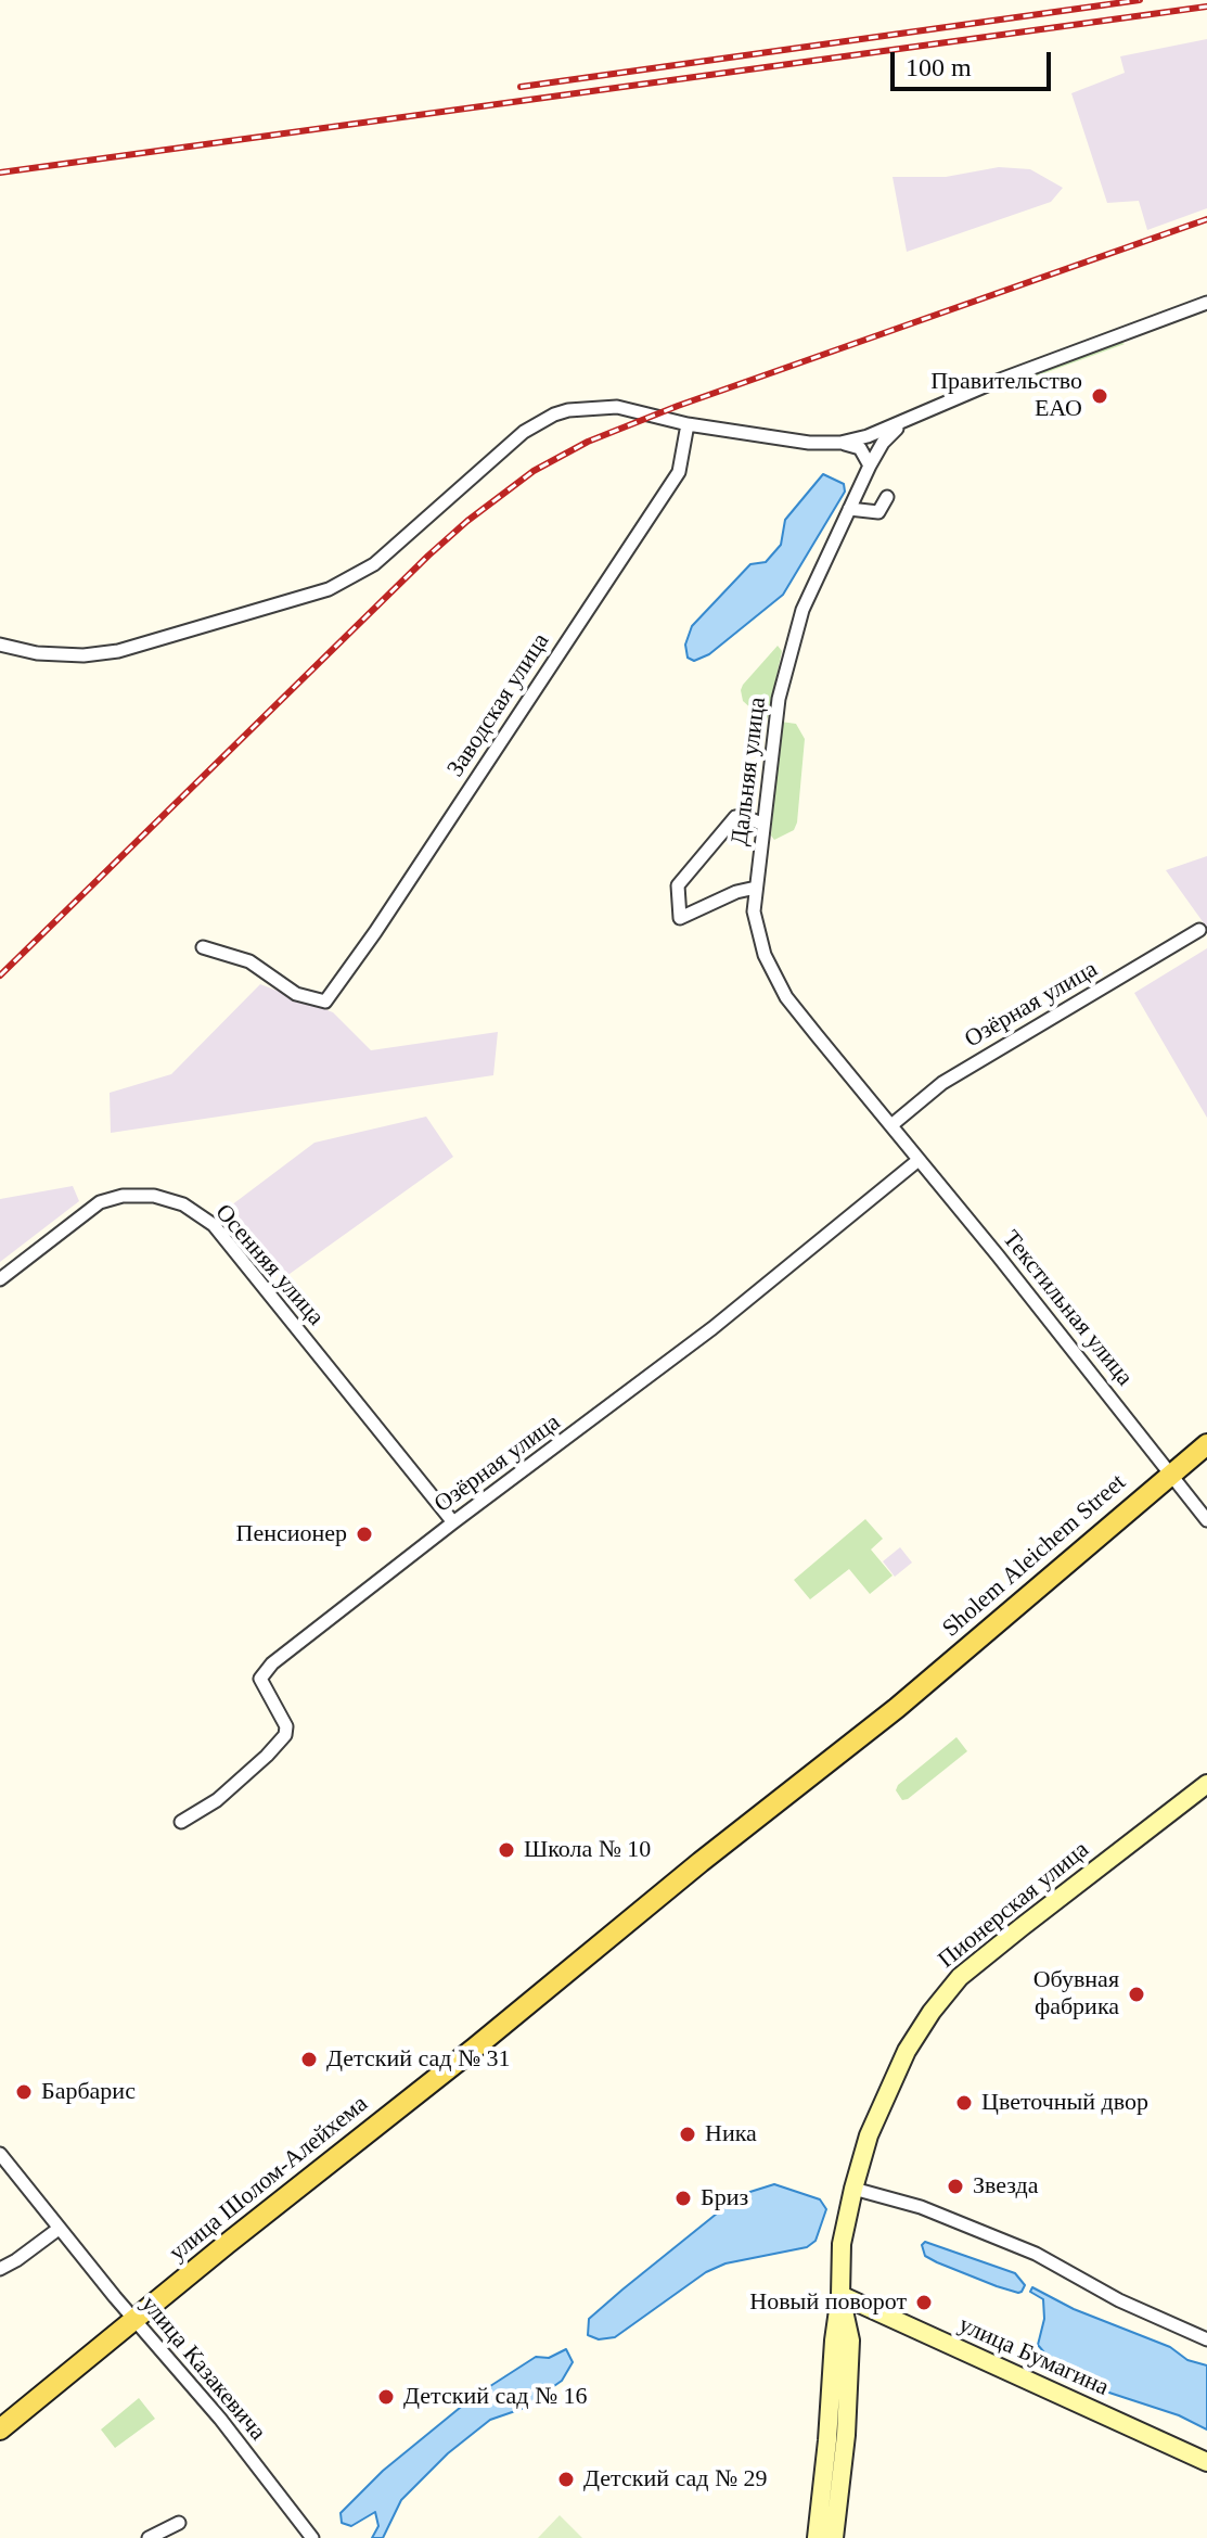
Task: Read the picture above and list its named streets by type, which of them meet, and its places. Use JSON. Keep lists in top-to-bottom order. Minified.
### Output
{"streets":{"main road":["Sholem Aleichem Street","Пионерская улица","улица Бумагина"],"street":["Заводская улица","Дальняя улица","Озёрная улица","Осенняя улица","Текстильная улица","улица Казакевича"]},"crossings":[["Дальняя улица","Озёрная улица"],["Дальняя улица","Текстильная улица"],["Озёрная улица","Осенняя улица"],["Озёрная улица","Текстильная улица"],["Текстильная улица","Sholem Aleichem Street"],["Sholem Aleichem Street","улица Казакевича"],["Пионерская улица","улица Бумагина"]],"places":["Правительство ЕАО","Пенсионер","Школа № 10","Обувная фабрика","Детский сад № 31","Барбарис","Цветочный двор","Ника","Звезда","Бриз","Новый поворот","Детский сад № 16","Детский сад № 29"],"scale_bar":"100 m"}
